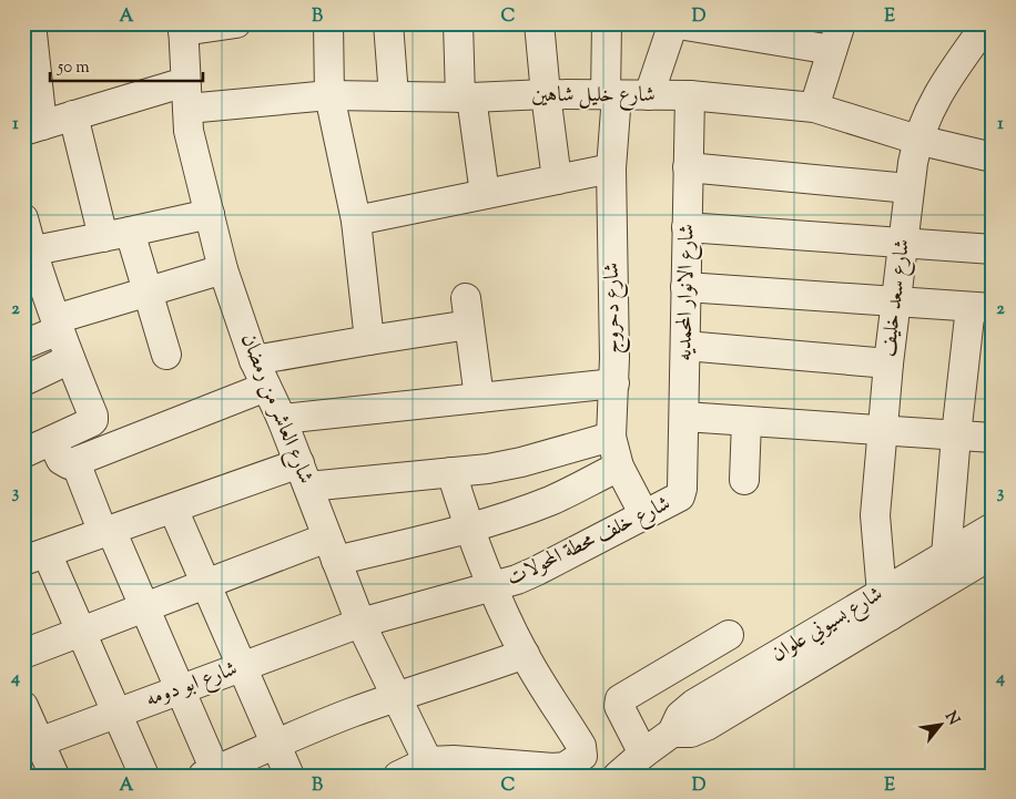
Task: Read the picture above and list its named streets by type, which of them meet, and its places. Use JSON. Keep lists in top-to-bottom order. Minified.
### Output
{"streets":{"street":["شارع خليل شاهين","شارع الانوار المحمديه","شارع سعد خليف","شارع دحروج","شارع العاشر من رمضان","شارع خلف محطة المحولات","شارع بسيوني علوان","شارع ابو دومه"]},"crossings":[["شارع خليل شاهين","شارع الانوار المحمديه"],["شارع خليل شاهين","شارع سعد خليف"],["شارع خليل شاهين","شارع دحروج"],["شارع خليل شاهين","شارع العاشر من رمضان"],["شارع الانوار المحمديه","شارع خلف محطة المحولات"],["شارع سعد خليف","شارع بسيوني علوان"],["شارع دحروج","شارع خلف محطة المحولات"],["شارع العاشر من رمضان","شارع خلف محطة المحولات"],["شارع العاشر من رمضان","شارع ابو دومه"],["شارع خلف محطة المحولات","شارع ابو دومه"]],"scale_bar":"50 m","north":"top right","grid":{"columns":["A","B","C","D","E"],"rows":["1","2","3","4"]}}
